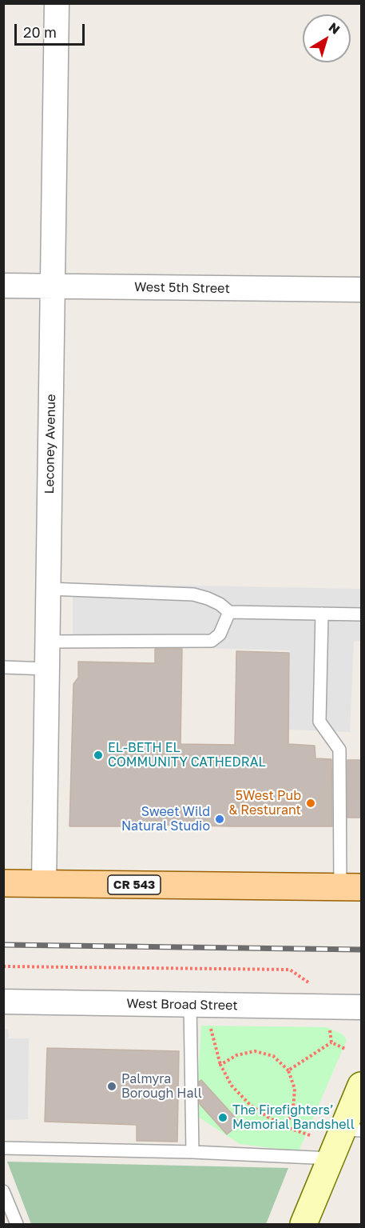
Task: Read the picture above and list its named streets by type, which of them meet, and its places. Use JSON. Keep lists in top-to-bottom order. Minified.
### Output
{"streets":{"main road":["CR 543"],"street":["West 5th Street","Leconey Avenue","West Broad Street"]},"crossings":[["West 5th Street","Leconey Avenue"],["Leconey Avenue","CR 543"]],"places":["EL-BETH EL COMMUNITY CATHEDRAL","5West Pub & Resturant","Sweet Wild Natural Studio","Palmyra Borough Hall","The Firefighters’ Memorial Bandshell"],"scale_bar":"20 m","north":"top right"}
